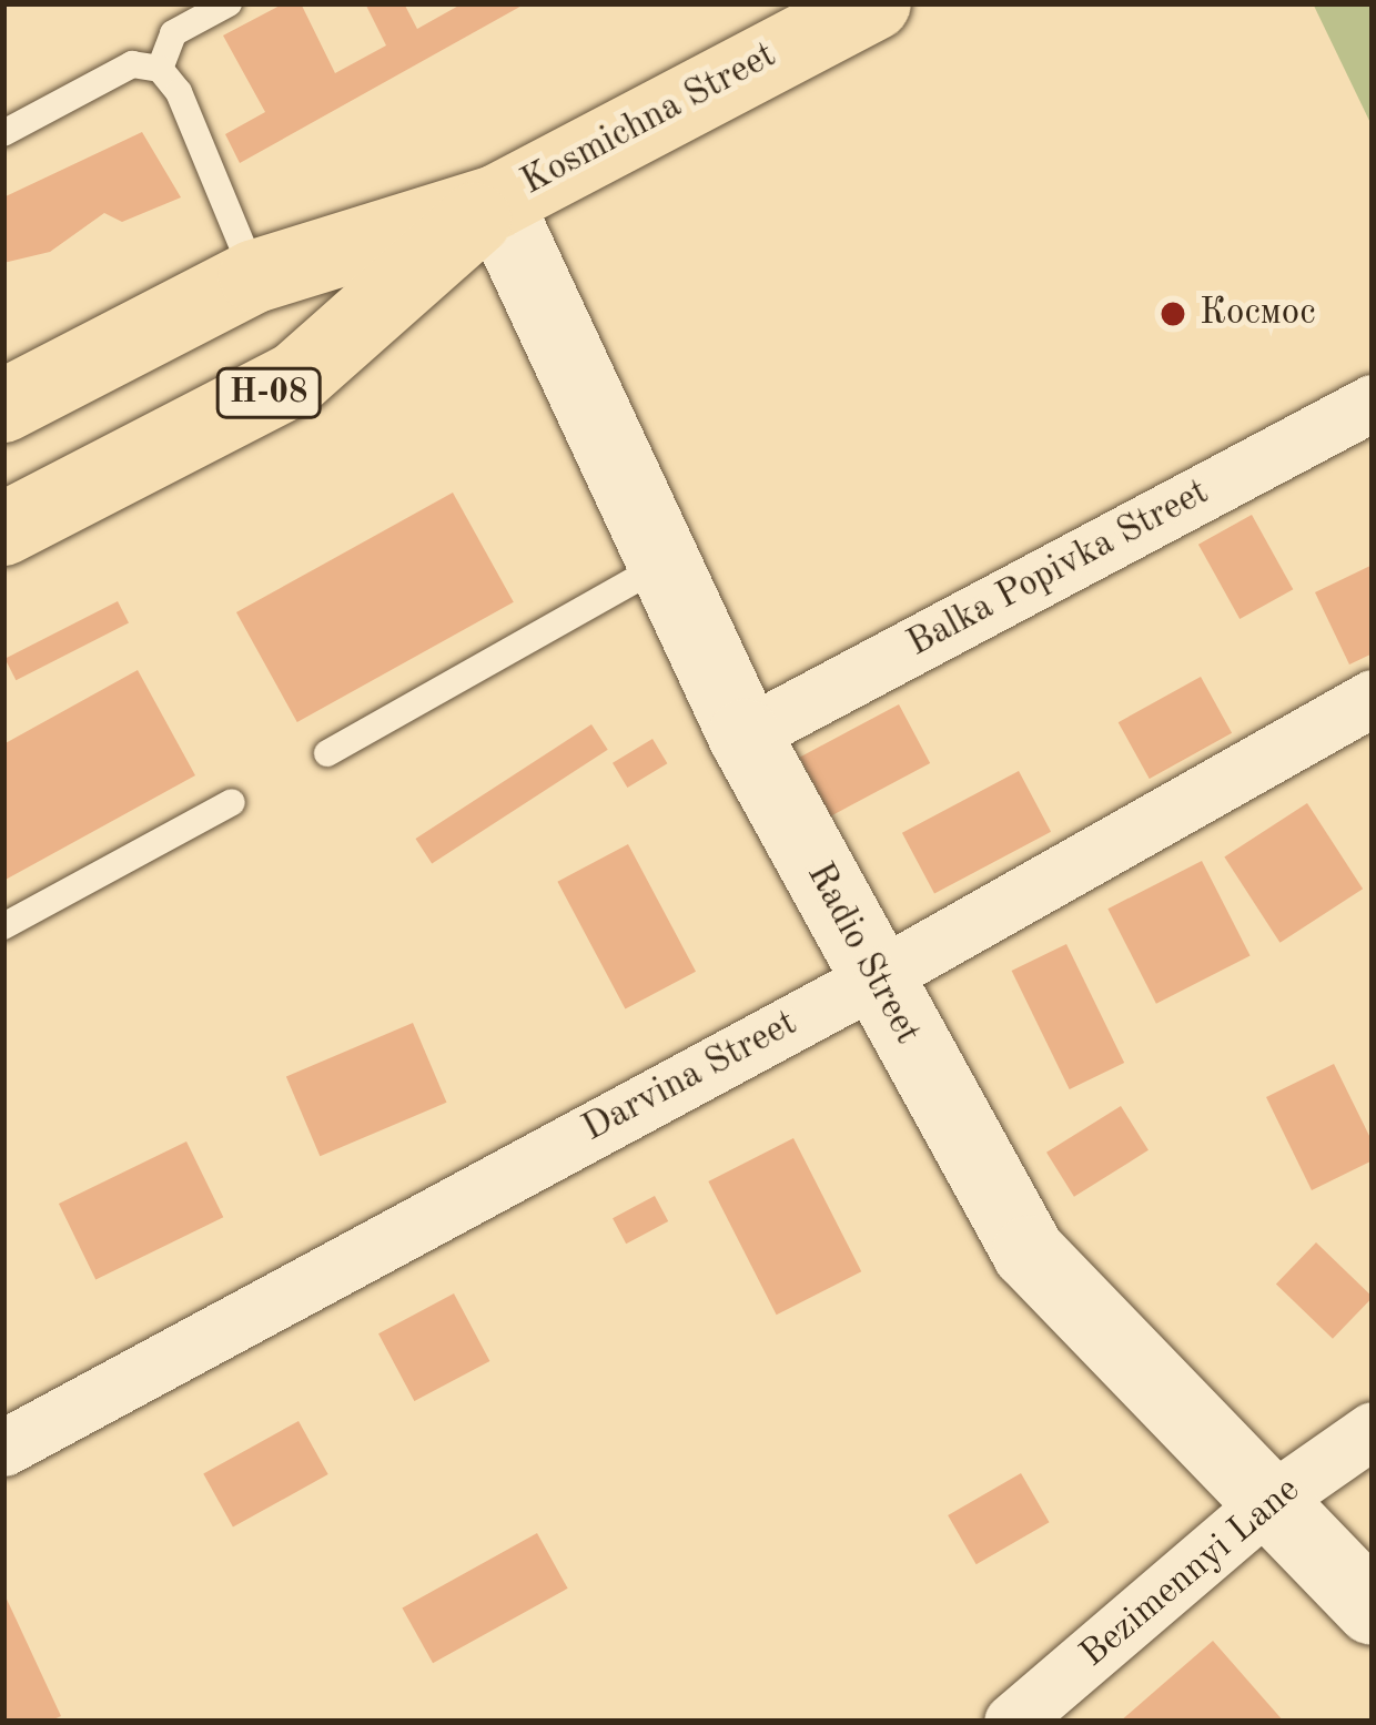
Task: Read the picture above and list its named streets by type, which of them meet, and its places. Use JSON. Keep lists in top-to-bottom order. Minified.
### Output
{"streets":{"main road":["Kosmichna Street","Н-08"],"street":["Balka Popivka Street","Radio Street","Darvina Street","Bezimennyi Lane"]},"crossings":[["Kosmichna Street","Radio Street"],["Balka Popivka Street","Radio Street"],["Radio Street","Darvina Street"],["Radio Street","Bezimennyi Lane"]],"places":["Космос"]}
